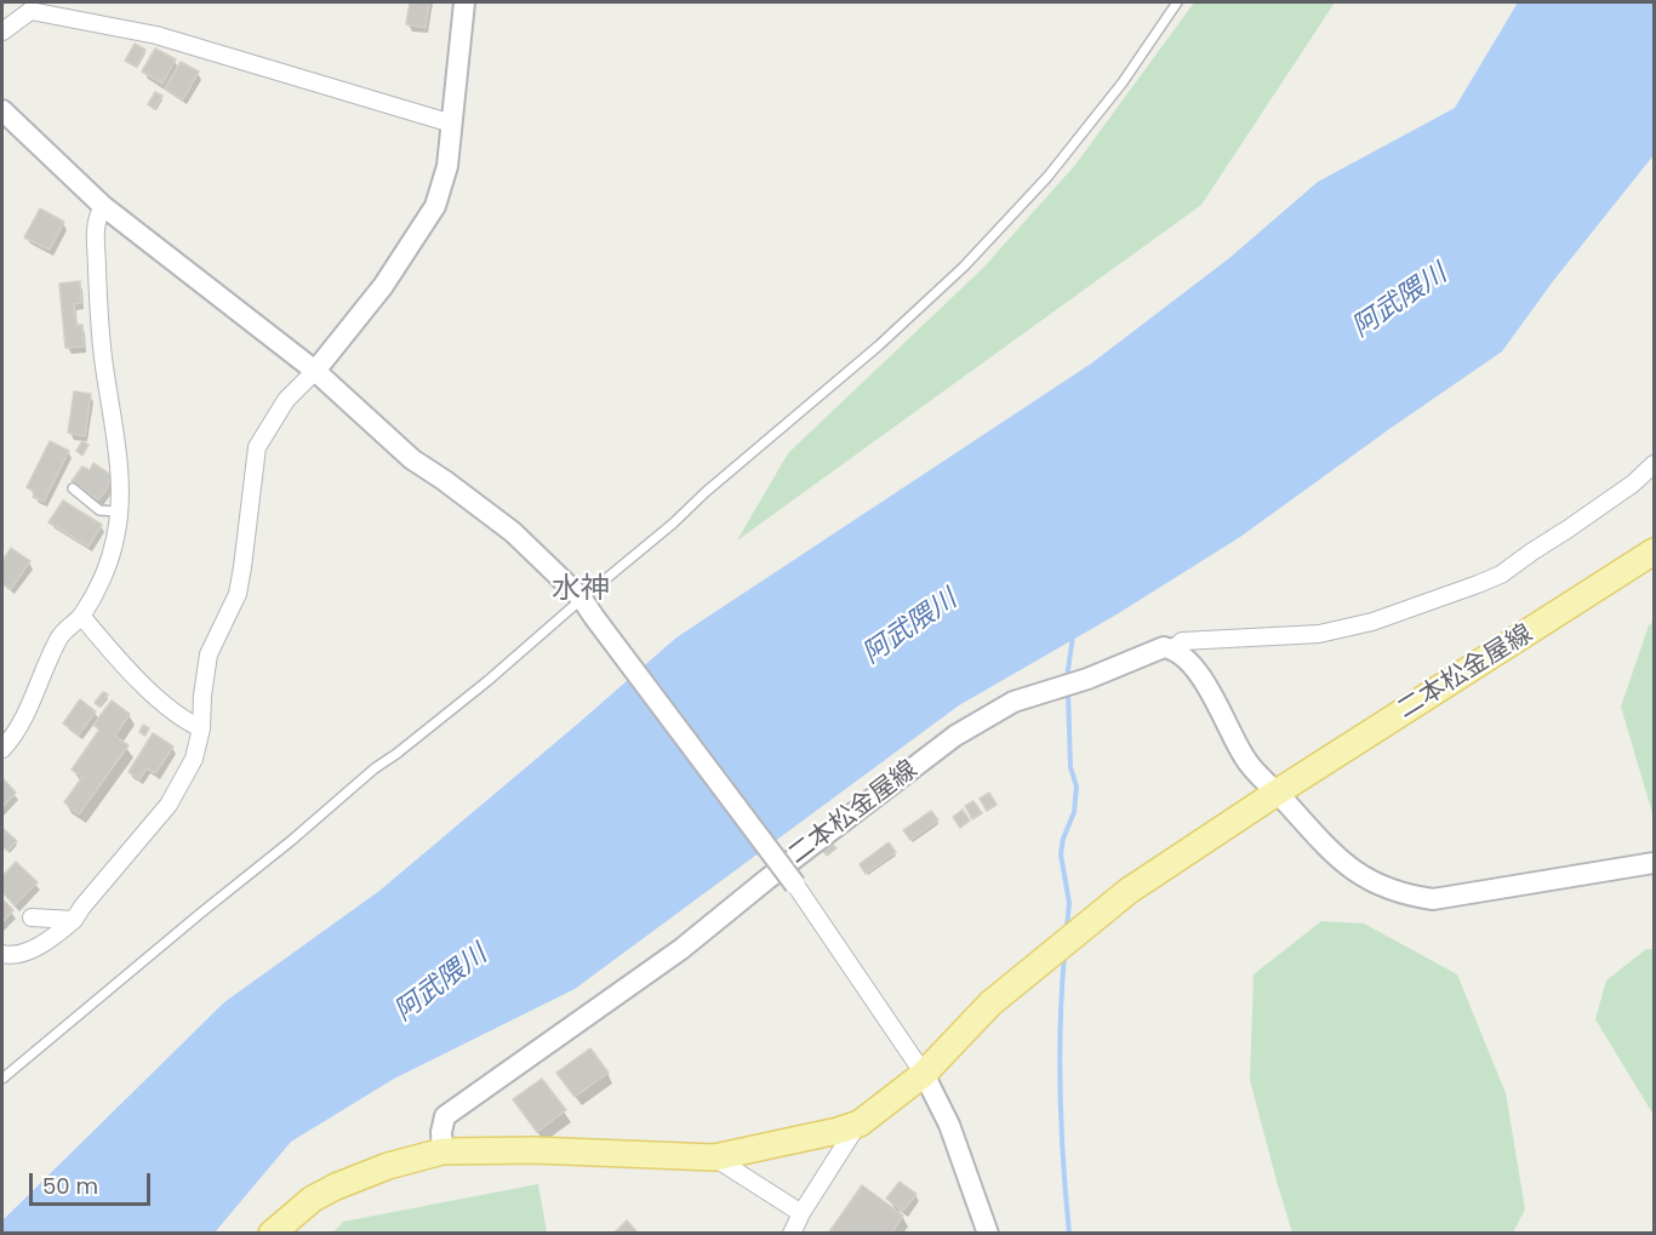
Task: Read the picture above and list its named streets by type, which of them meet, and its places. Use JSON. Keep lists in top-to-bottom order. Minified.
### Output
{"streets":{"main road":["二本松金屋線"]},"districts":["水神"],"water":["阿武隈川"],"scale_bar":"50 m"}
